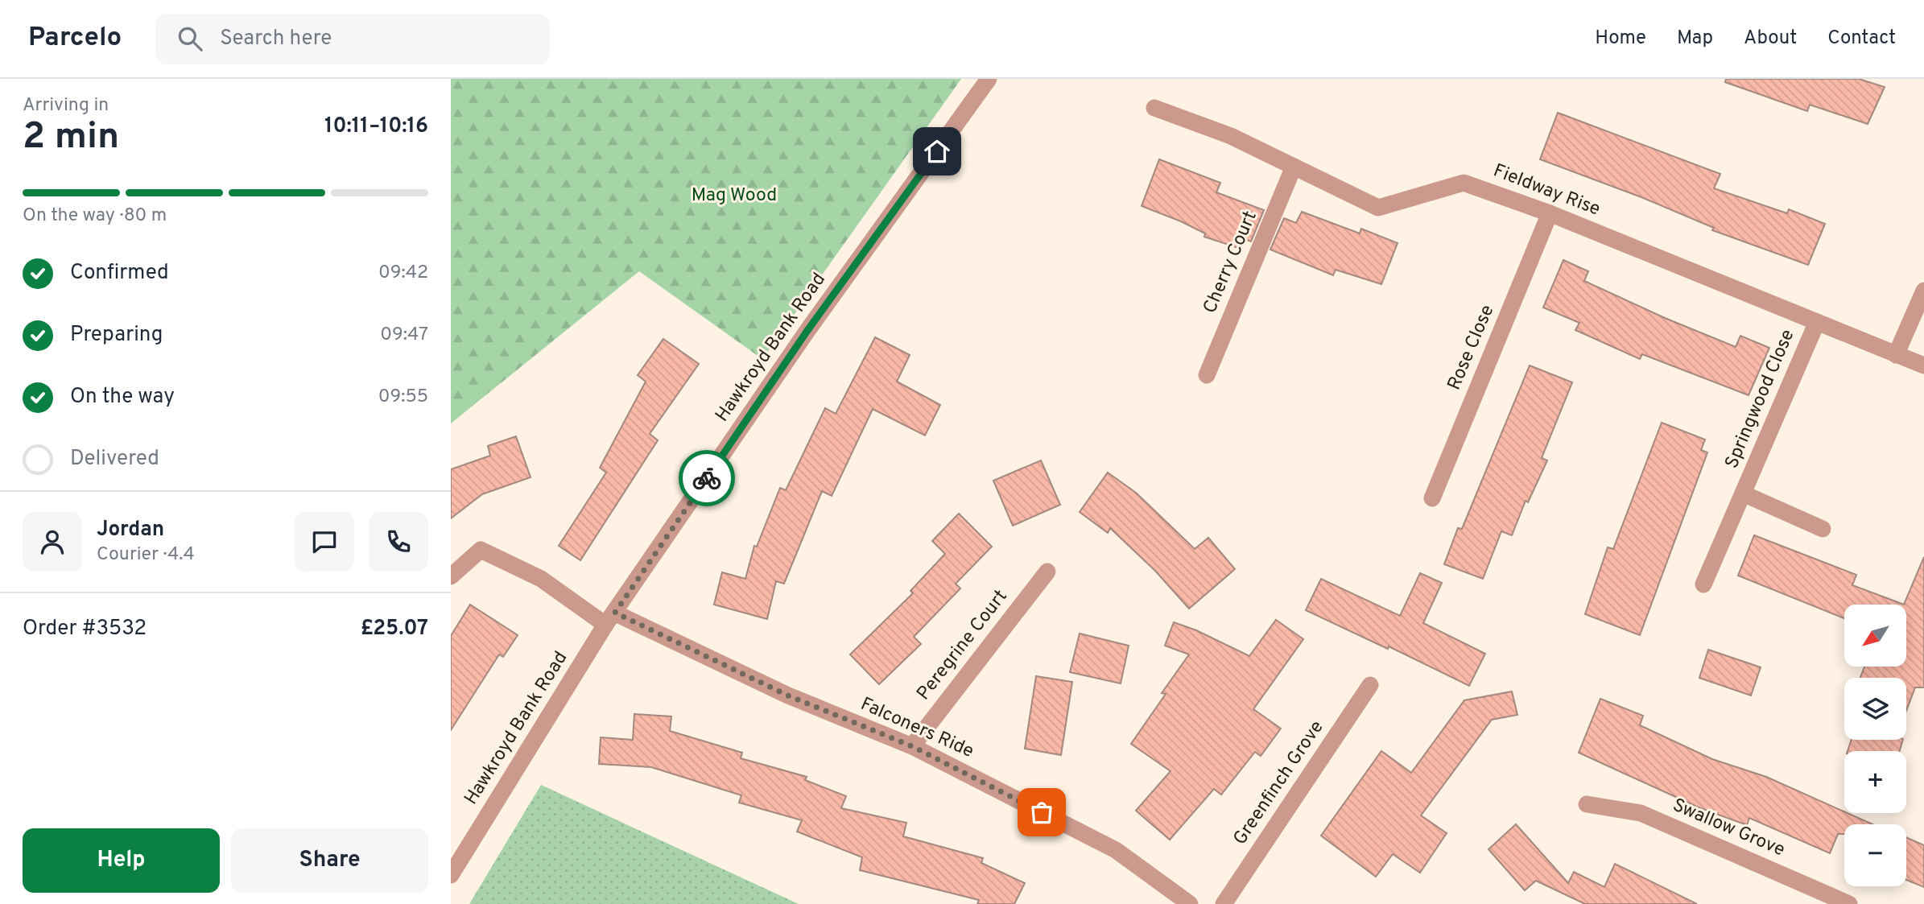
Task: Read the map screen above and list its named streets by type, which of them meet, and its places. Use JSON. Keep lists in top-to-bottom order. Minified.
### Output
{"streets":{"street":["Fieldway Rise","Cherry Court","Hawkroyd Bank Road","Rose Close","Springwood Close","Peregrine Court","Falconers Ride","Greenfinch Grove","Swallow Grove"]},"crossings":[["Fieldway Rise","Cherry Court"],["Fieldway Rise","Rose Close"],["Fieldway Rise","Springwood Close"],["Hawkroyd Bank Road","Falconers Ride"],["Peregrine Court","Falconers Ride"]],"parks":["Mag Wood"],"north":"bottom left","page":{"header":"Parcelo","search":"Search here","nav":["Home","Map","About","Contact"],"heading":["2 min","Arriving in","10:11–10:16"],"panel":["Jordan","Courier · 4.4","Order #3532","£25.07"],"bar":"On the way · 80 m","list":[["Confirmed","09:42"],["Preparing","09:47"],["On the way","09:55"],"Delivered"],"map_buttons":["+","−"],"buttons":["Help","Share"]}}
